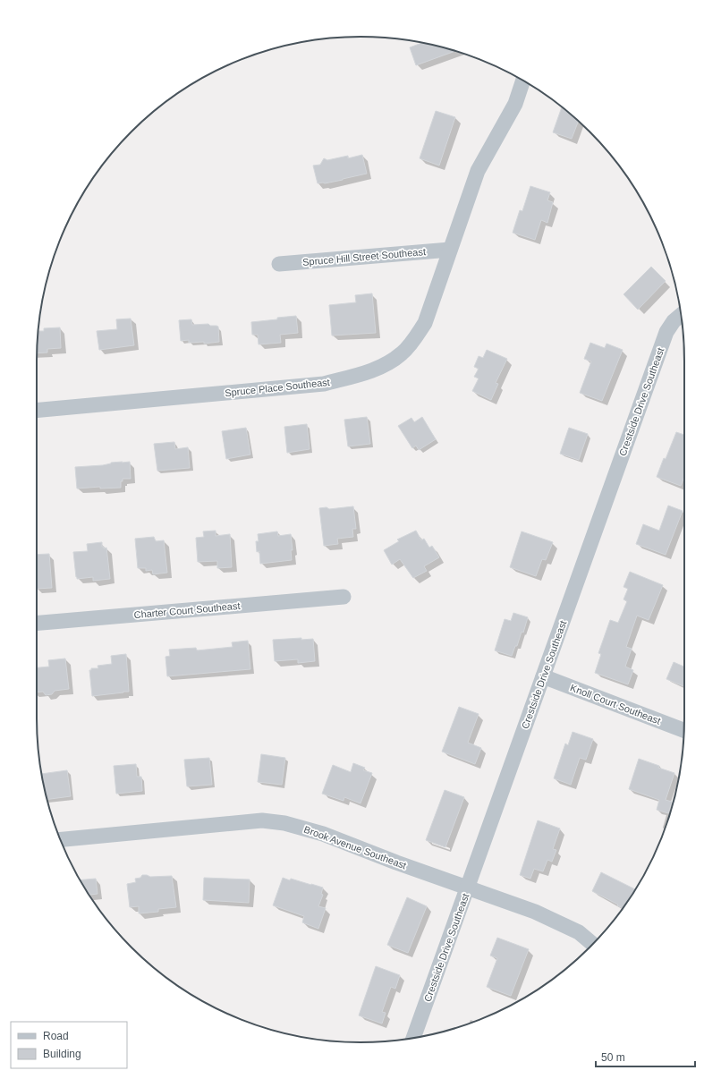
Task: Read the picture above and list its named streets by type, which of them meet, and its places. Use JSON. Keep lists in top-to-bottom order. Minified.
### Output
{"streets":{"street":["Spruce Hill Street Southeast","Spruce Place Southeast","Crestside Drive Southeast","Charter Court Southeast","Knoll Court Southeast","Brook Avenue Southeast"]},"crossings":[["Spruce Hill Street Southeast","Spruce Place Southeast"],["Crestside Drive Southeast","Knoll Court Southeast"],["Crestside Drive Southeast","Brook Avenue Southeast"]],"legend":["Road","Building"],"scale_bar":"50 m"}
